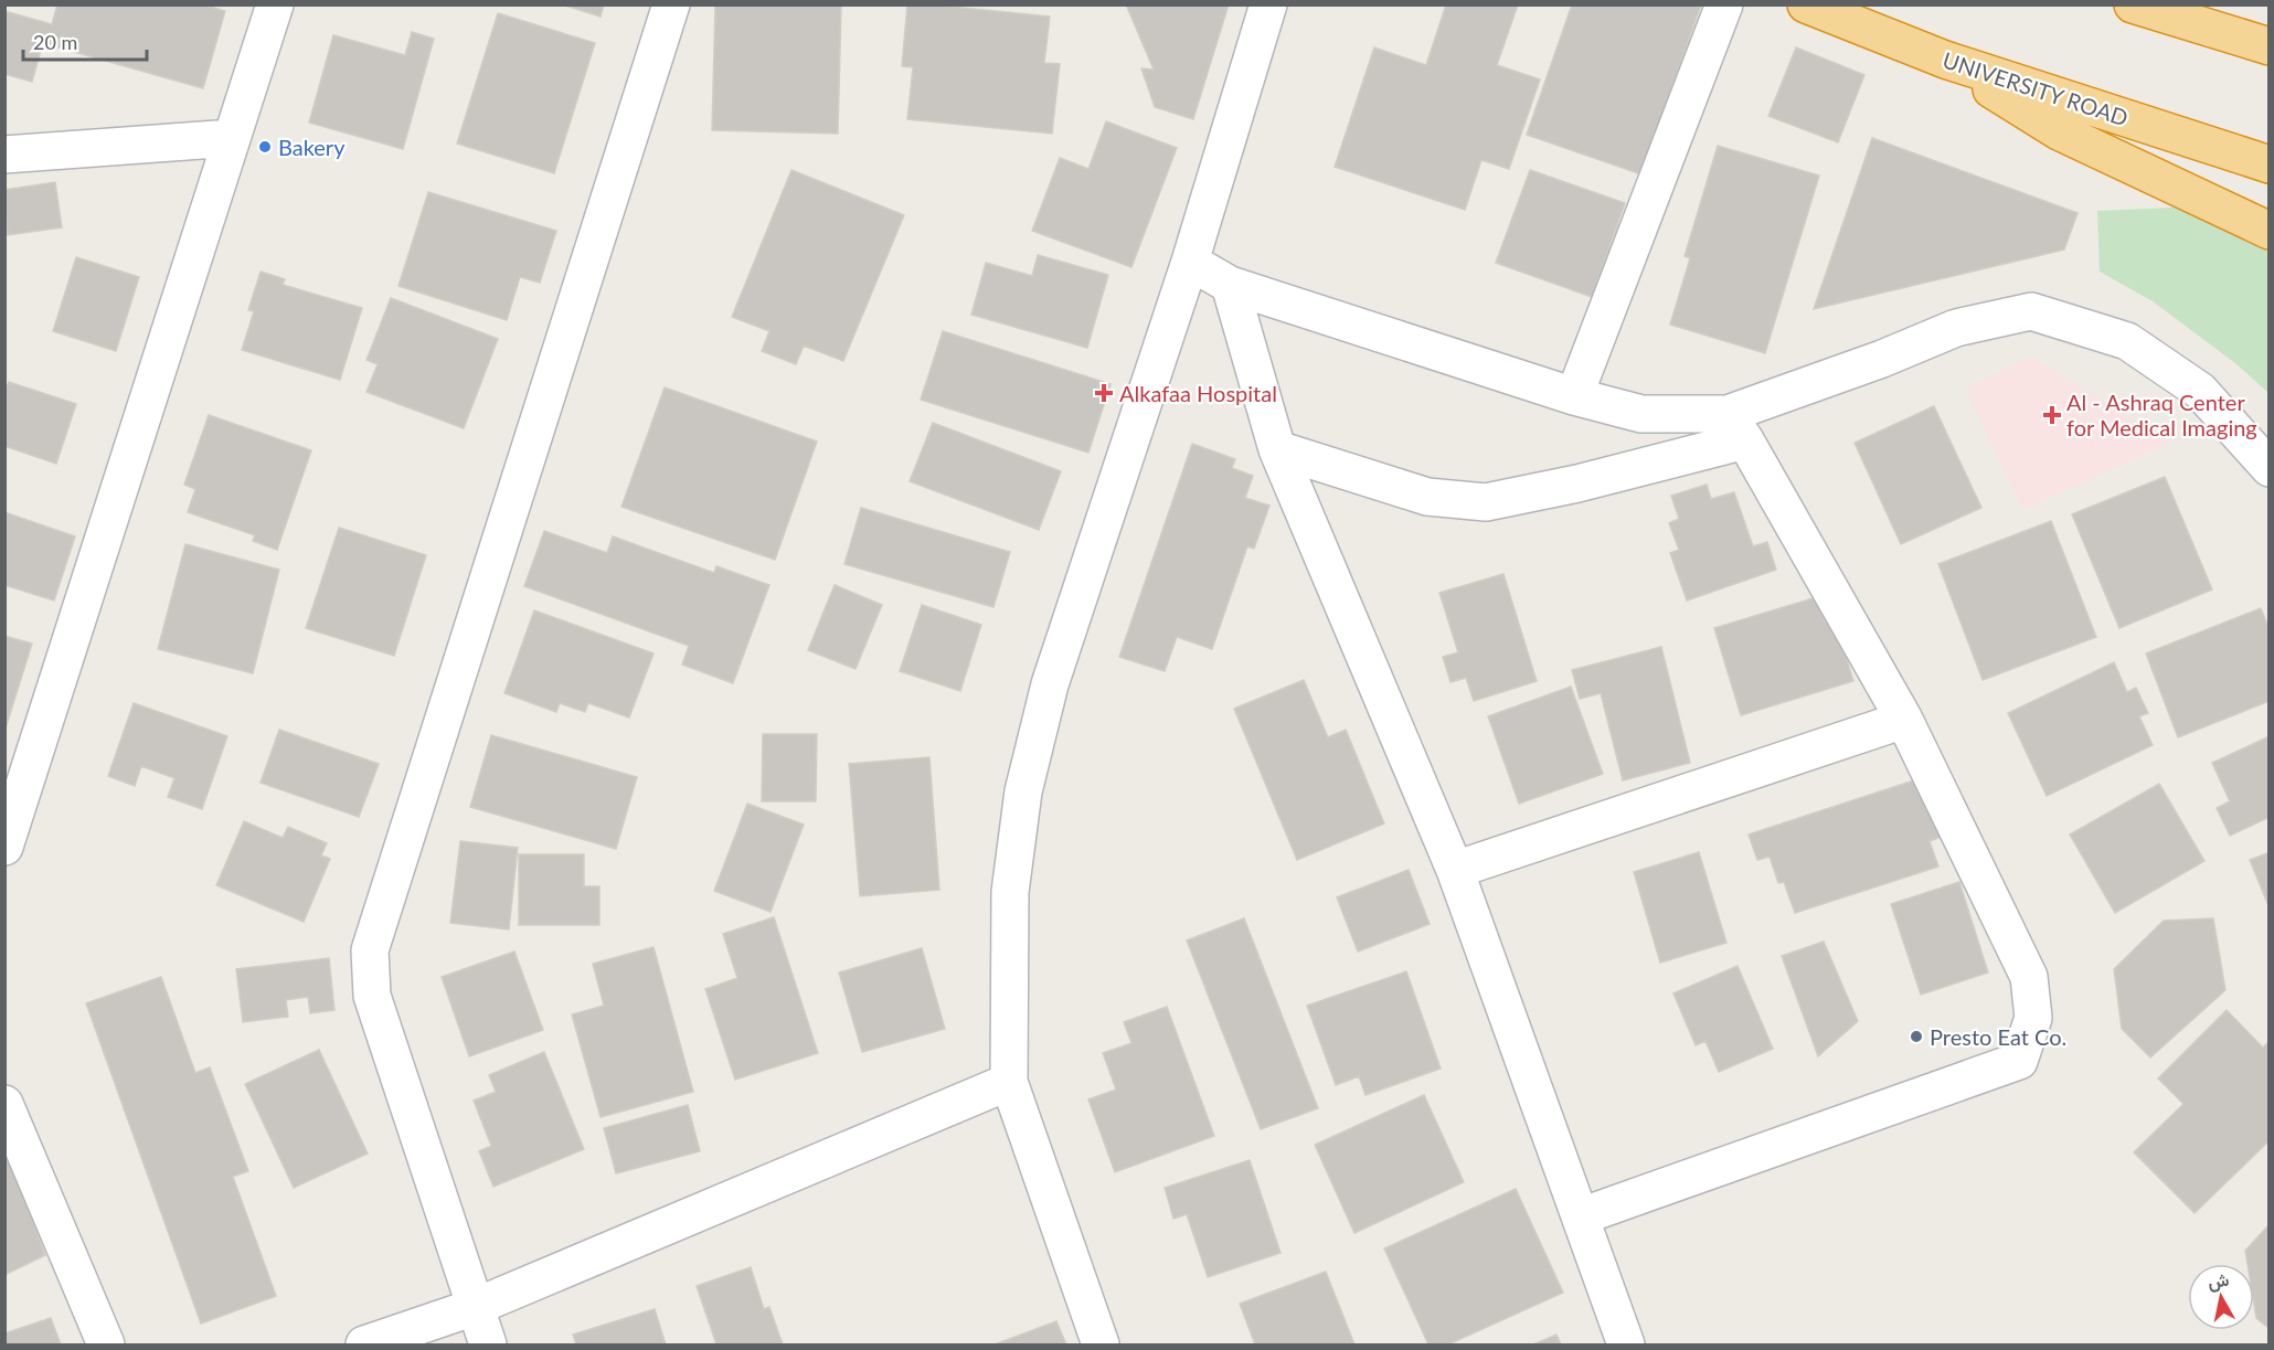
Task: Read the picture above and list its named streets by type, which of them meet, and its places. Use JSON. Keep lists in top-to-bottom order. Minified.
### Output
{"streets":{"highway":["UNIVERSITY ROAD"]},"places":{"other":["Bakery","Presto Eat Co."],"health":["Alkafaa Hospital","Al - Ashraq Center for Medical Imaging"]},"scale_bar":"20 m","north":"top"}
